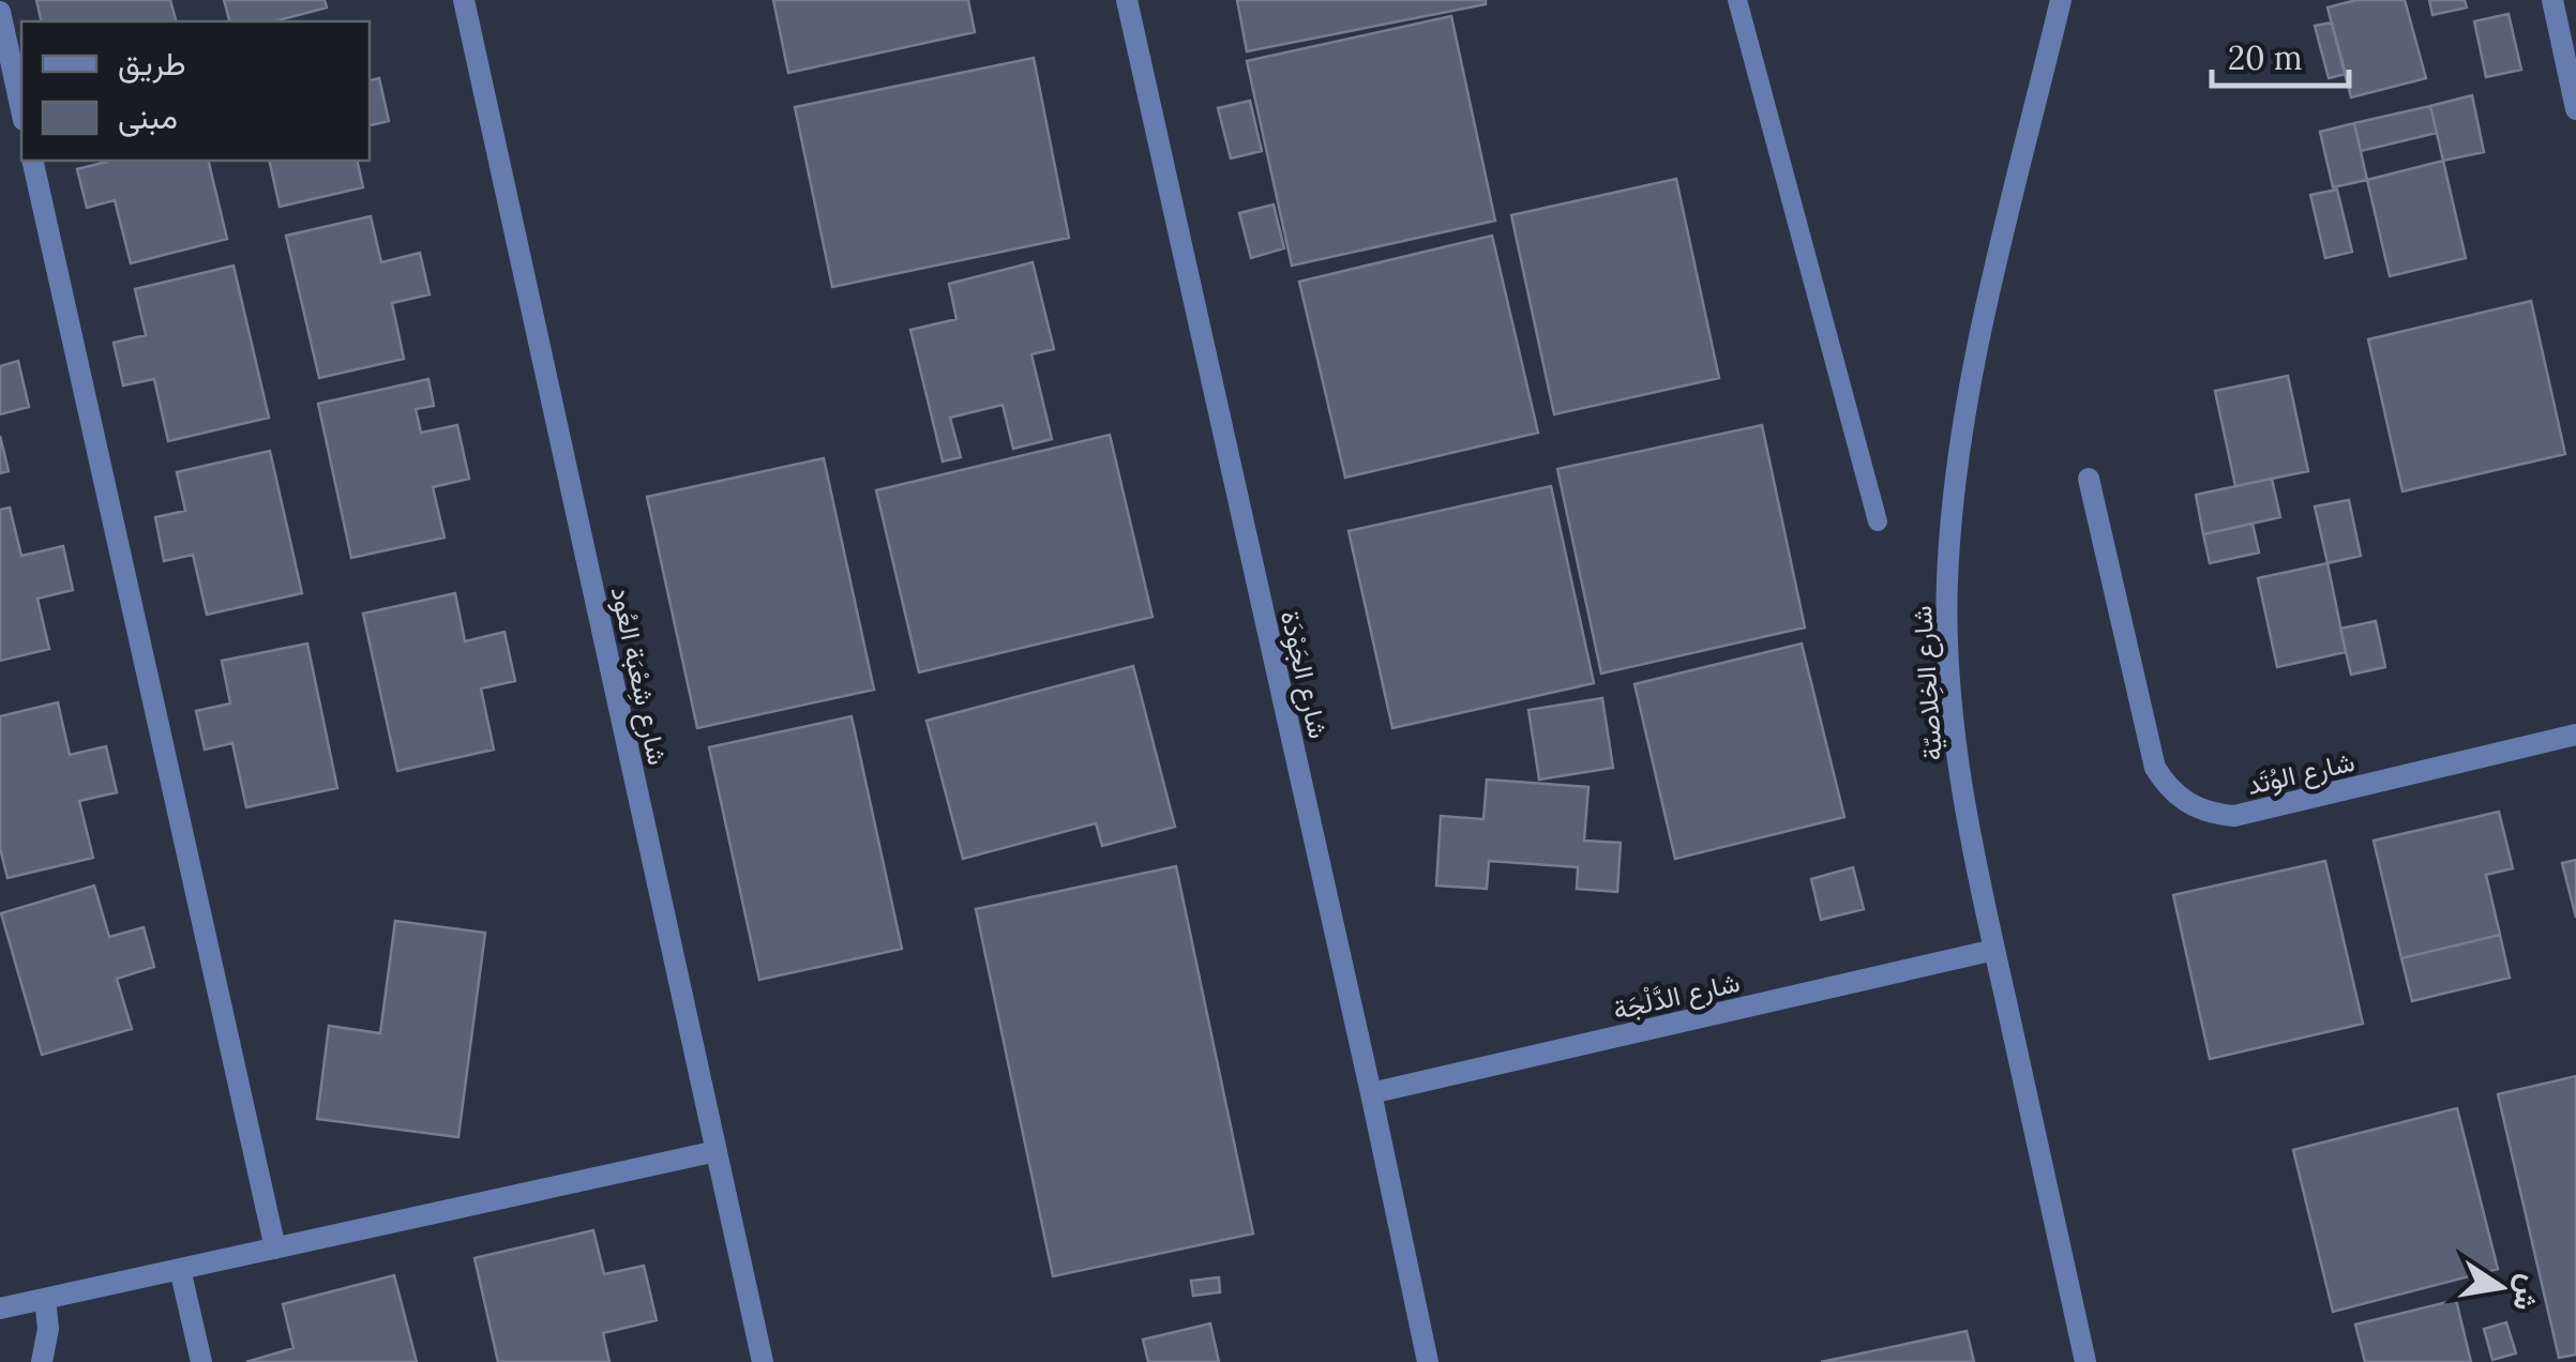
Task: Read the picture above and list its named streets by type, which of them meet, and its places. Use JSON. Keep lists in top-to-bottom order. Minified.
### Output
{"streets":{"street":["شارع الجَوْدَة","شارع شِعْبَة العُود","شارع الخِلاصيّة","شارع الوُتَد","شارع الدَّلْجَة"]},"crossings":[["شارع الجَوْدَة","شارع الدَّلْجَة"],["شارع الخِلاصيّة","شارع الدَّلْجَة"]],"legend":["طريق","مبنى"],"scale_bar":"20 m","north":"right"}
